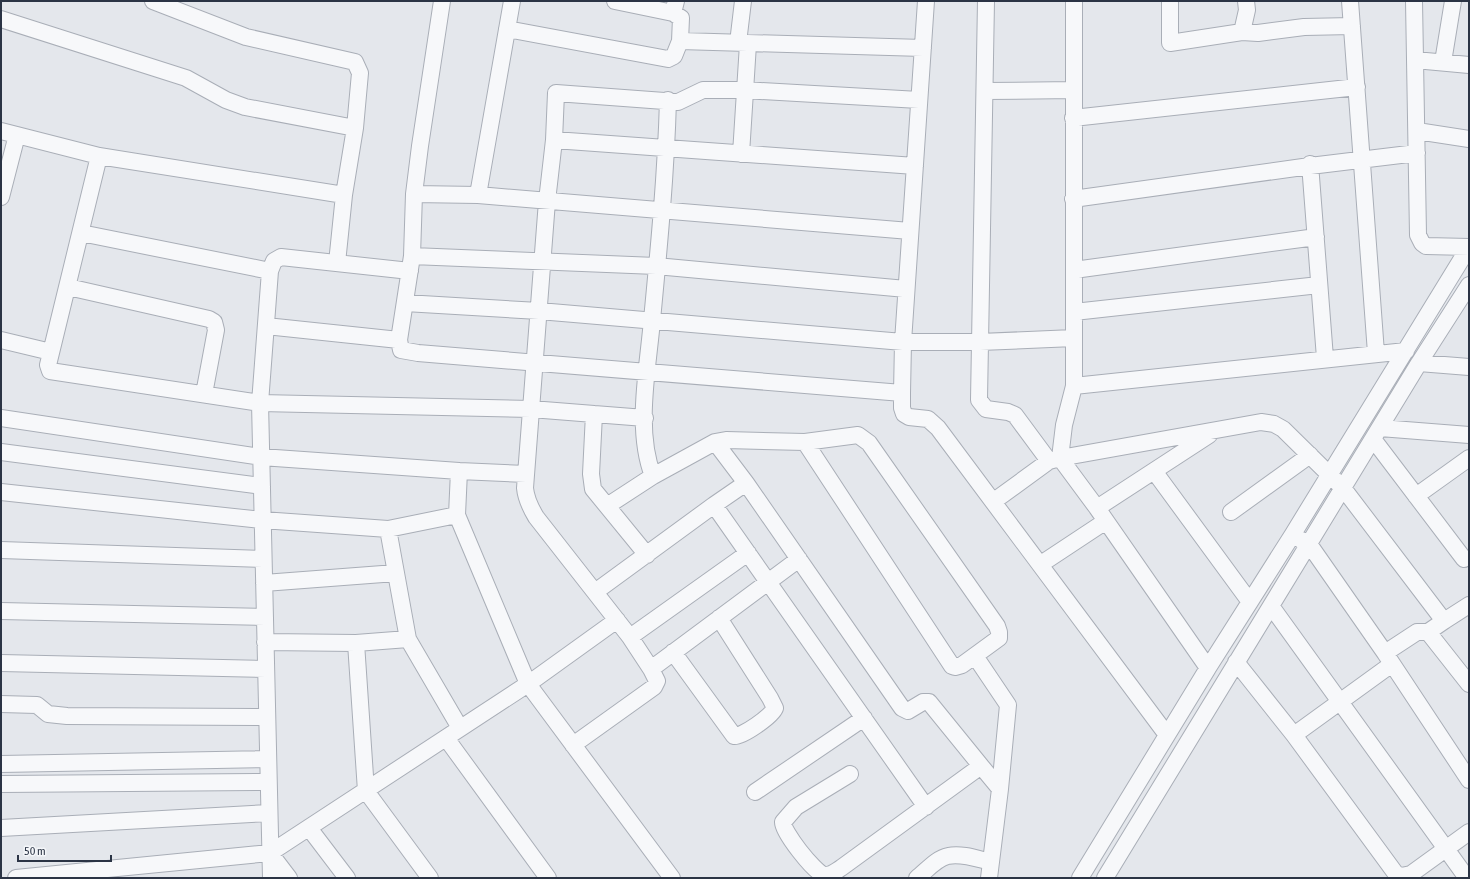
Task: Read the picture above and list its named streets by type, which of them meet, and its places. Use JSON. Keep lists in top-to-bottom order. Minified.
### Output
{"scale_bar":"50 m"}
